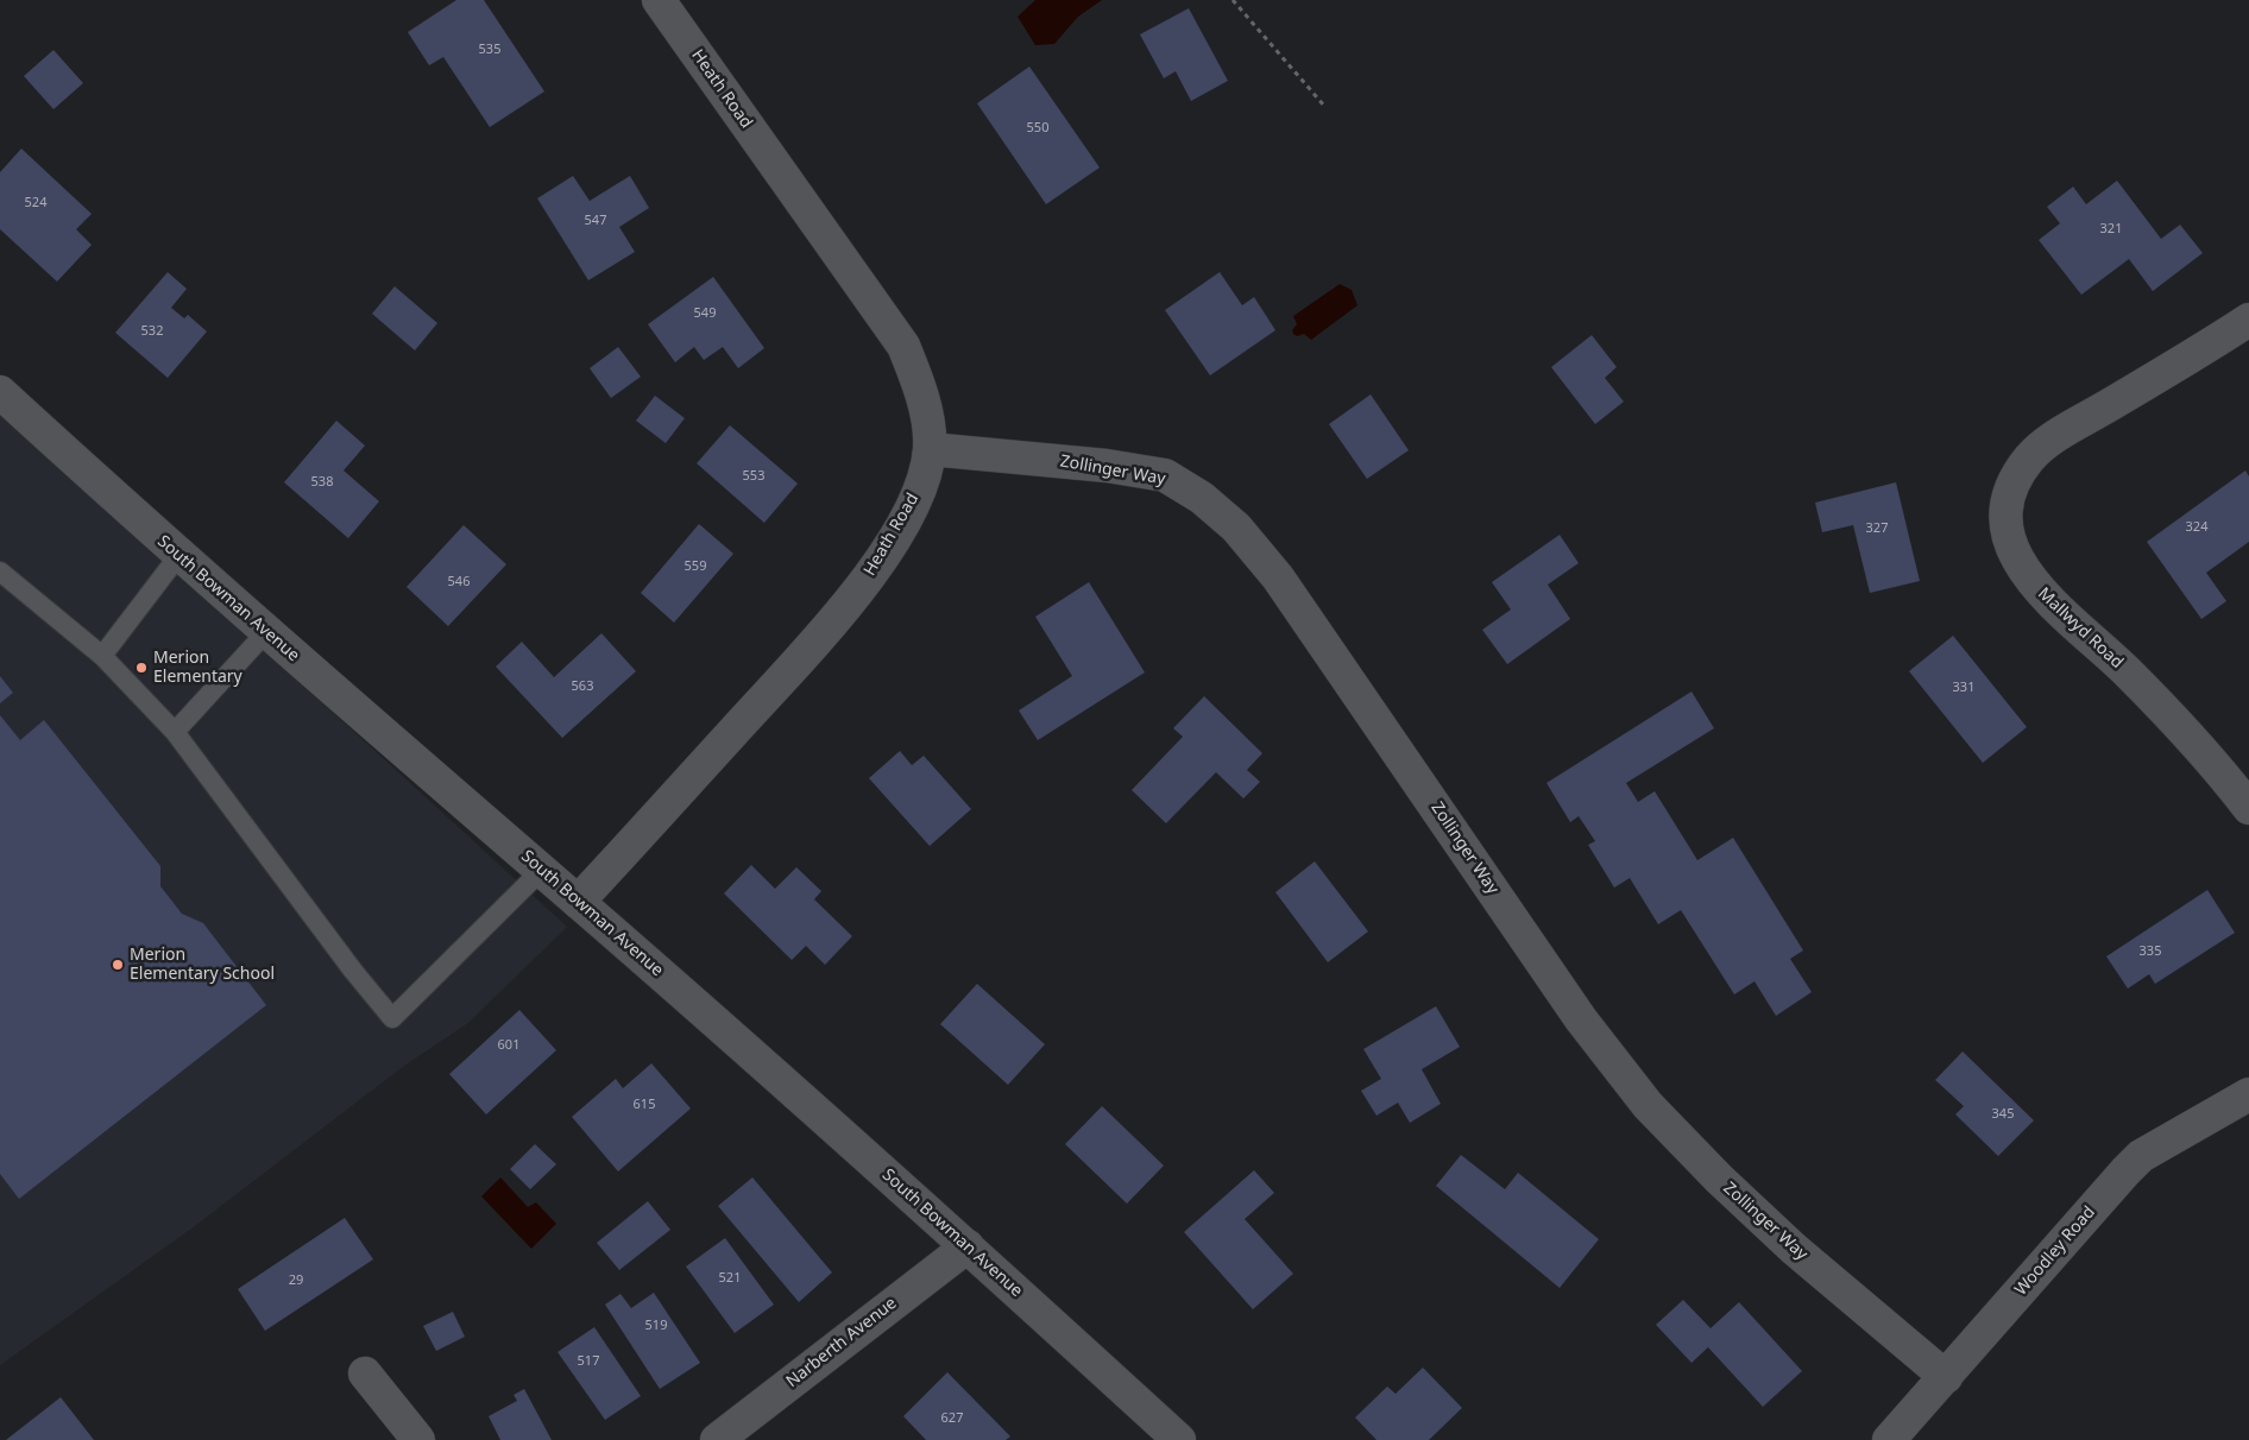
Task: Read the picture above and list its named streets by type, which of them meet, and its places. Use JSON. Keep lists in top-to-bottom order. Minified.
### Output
{"streets":{"street":["Heath Road","Zollinger Way","South Bowman Avenue","Mallwyd Road","Woodley Road","Narberth Avenue"]},"crossings":[["Heath Road","Zollinger Way"],["Heath Road","South Bowman Avenue"],["Zollinger Way","Woodley Road"],["South Bowman Avenue","Narberth Avenue"]],"places":["Merion Elementary","Merion Elementary School"],"house_numbers":["535","550","524","547","321","549","532","553","538","324","327","559","546","563","331","335","601","615","345","521","29","519","517","627"]}
